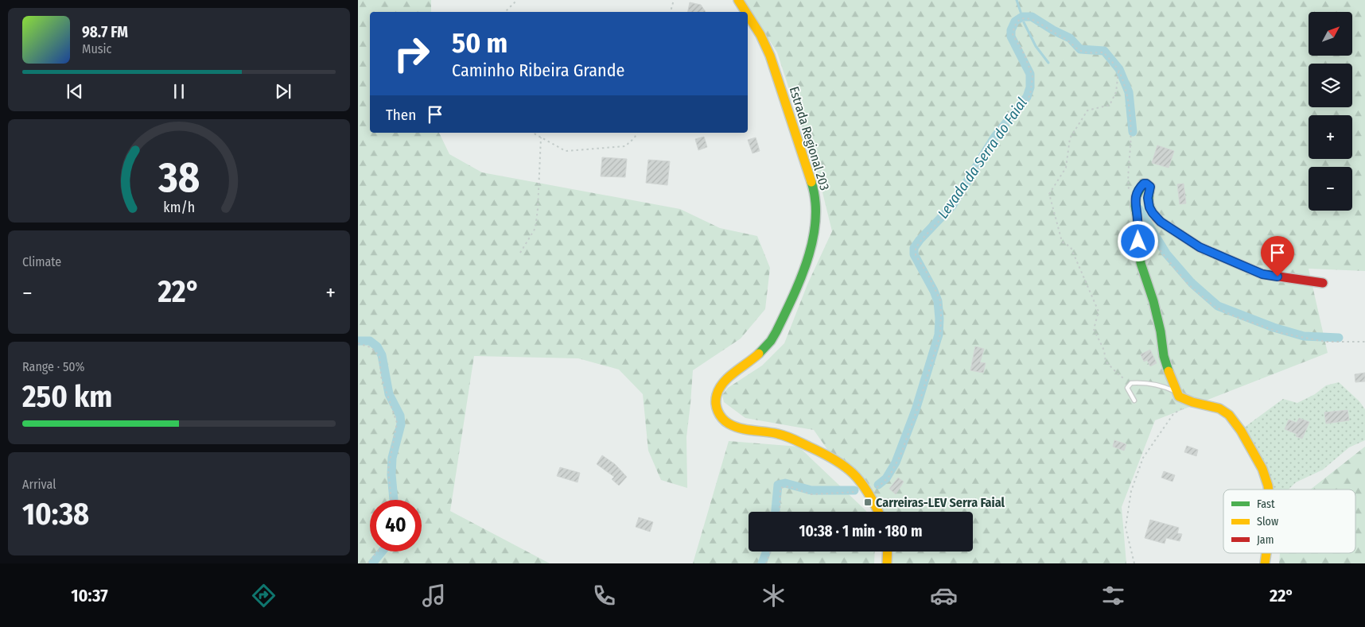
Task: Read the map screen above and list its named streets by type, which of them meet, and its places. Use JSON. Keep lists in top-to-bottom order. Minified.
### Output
{"streets":{"main road":["Estrada Regional 203"]},"water":["Levada da Serra do Faial"],"places":{"transit":["Carreiras-LEV Serra Faial"]},"legend":["Fast","Slow","Jam"],"north":"top right","page":{"map_buttons":["+","−"],"turn":["50 m","Caminho Ribeira Grande"],"song":["98.7 FM","Music"],"then":"Then","tile":["Climate",["Range · 50%","250 km"],["Arrival","10:38"]],"heat":["−","22°","+"],"limit":"40","trip":"10:38 · 1 min · 180 m","tabs":["10:37","22°"],"gauge":["38","km/h"]}}
